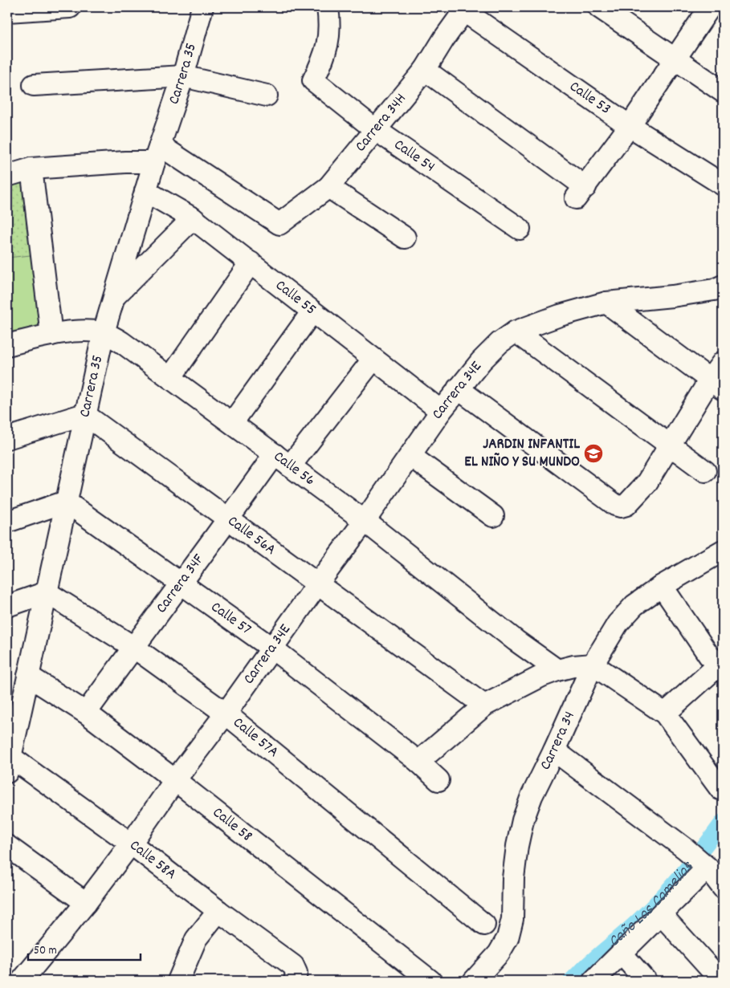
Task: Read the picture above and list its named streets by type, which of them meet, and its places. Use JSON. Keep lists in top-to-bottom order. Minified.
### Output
{"streets":{"street":["Carrera 35","Calle 53","Carrera 34H","Calle 54","Calle 55","Carrera 34E","Calle 56","Calle 56A","Carrera 34F","Calle 57","Calle 57A","Carrera 34","Calle 58","Calle 58A"]},"crossings":[["Carrera 35","Carrera 34H"],["Carrera 35","Calle 55"],["Carrera 35","Calle 56"],["Carrera 35","Calle 56A"],["Carrera 35","Calle 57"],["Carrera 35","Calle 57A"],["Carrera 35","Calle 58"],["Carrera 35","Calle 58A"],["Calle 53","Carrera 34H"],["Carrera 34H","Calle 54"],["Calle 55","Carrera 34E"],["Calle 55","Carrera 34F"],["Carrera 34E","Calle 56"],["Carrera 34E","Calle 56A"],["Carrera 34E","Calle 57"],["Carrera 34E","Calle 57A"],["Carrera 34E","Calle 58"],["Carrera 34E","Calle 58A"],["Calle 56","Carrera 34F"],["Calle 56A","Carrera 34F"],["Carrera 34F","Calle 57"],["Carrera 34F","Calle 57A"],["Carrera 34F","Calle 58"]],"water":["Caño Las Camelias"],"places":{"school or university":["JARDIN INFANTIL EL NIÑO Y SU MUNDO"]},"scale_bar":"50 m"}
